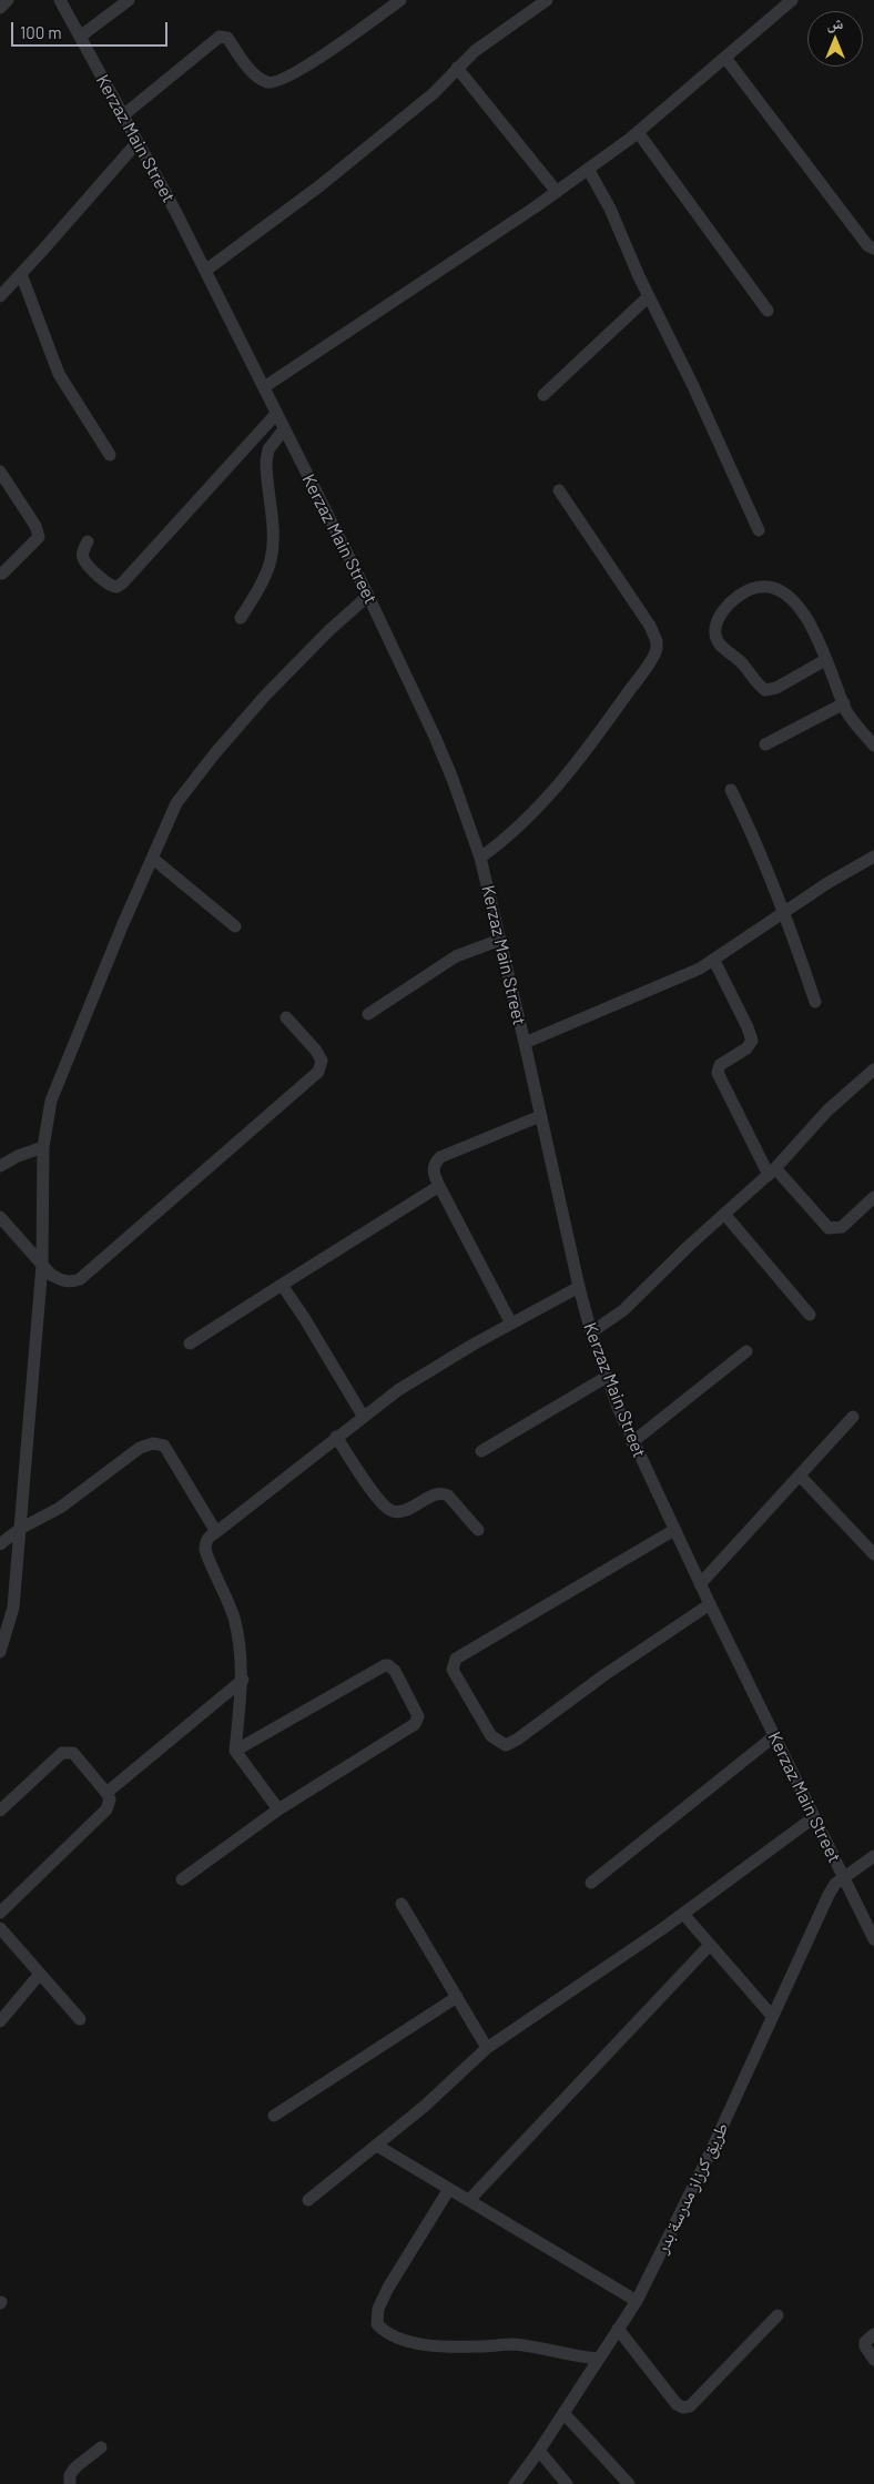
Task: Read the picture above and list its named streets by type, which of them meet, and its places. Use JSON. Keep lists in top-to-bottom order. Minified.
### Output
{"streets":{"street":["Kerzaz Main Street","طريق كرزاز مدرسة بدر"]},"crossings":[["Kerzaz Main Street","طريق كرزاز مدرسة بدر"]],"scale_bar":"100 m","north":"top"}
